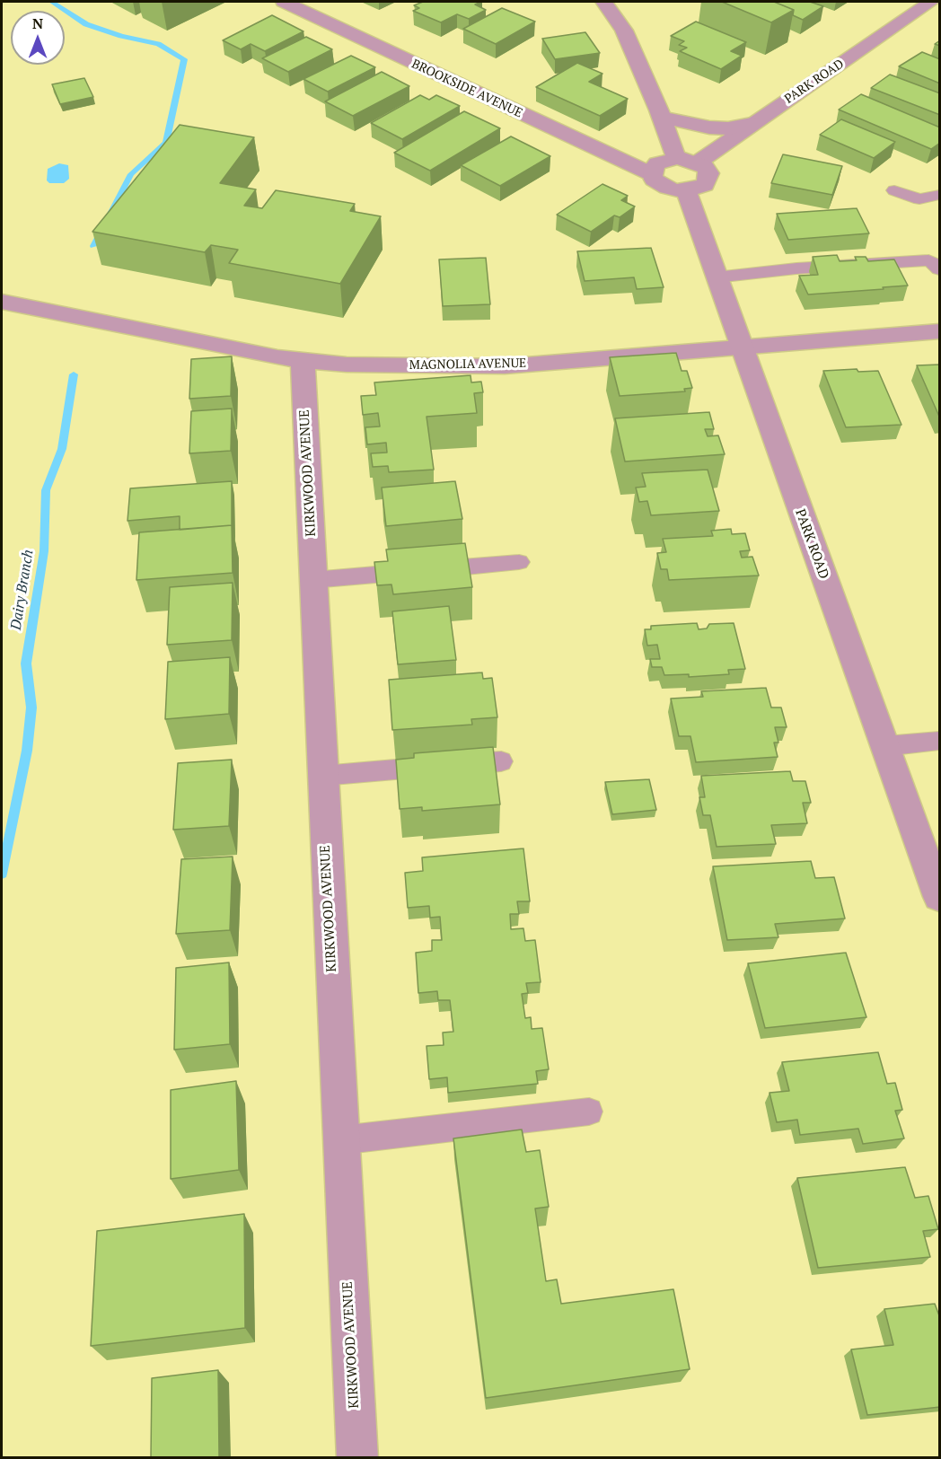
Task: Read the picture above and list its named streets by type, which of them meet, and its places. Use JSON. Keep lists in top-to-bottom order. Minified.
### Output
{"streets":{"street":["PARK ROAD","BROOKSIDE AVENUE","MAGNOLIA AVENUE","KIRKWOOD AVENUE"]},"crossings":[["PARK ROAD","MAGNOLIA AVENUE"],["MAGNOLIA AVENUE","KIRKWOOD AVENUE"]],"water":["Dairy Branch"],"north":"top"}
